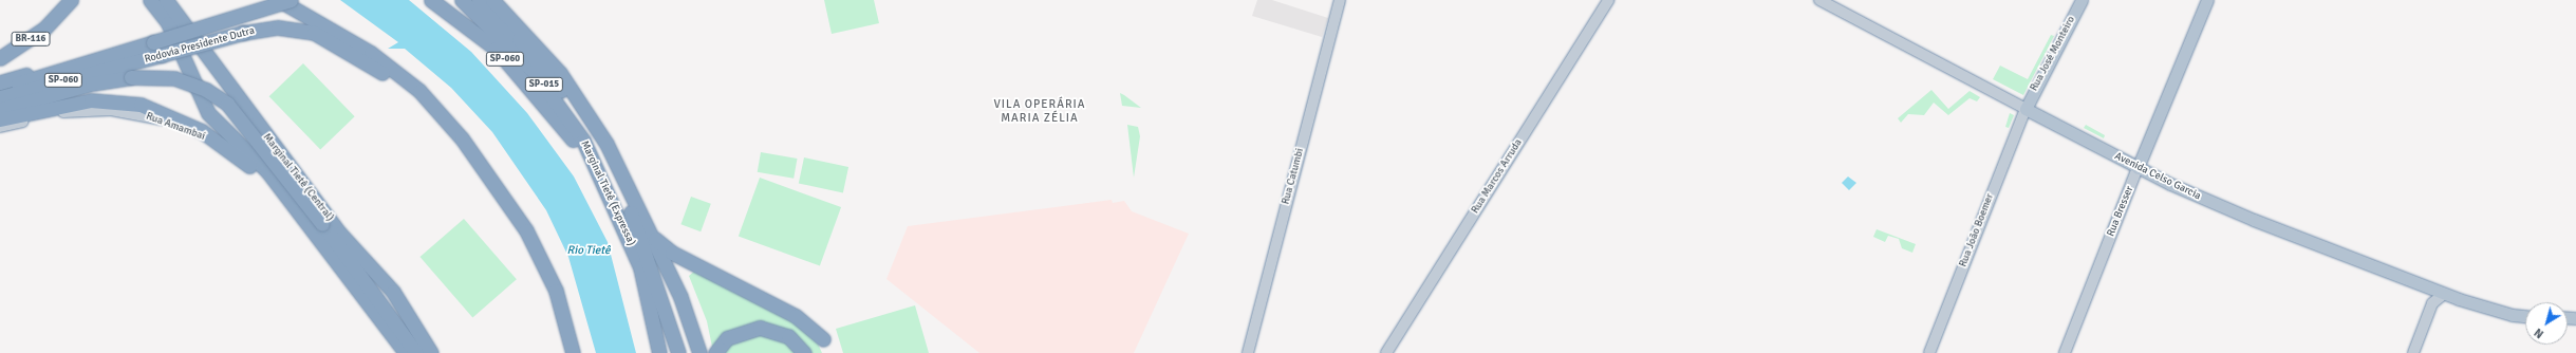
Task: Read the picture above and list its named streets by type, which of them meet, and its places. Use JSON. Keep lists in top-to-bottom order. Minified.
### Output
{"streets":{"highway":["BR-116","Rodovia Presidente Dutra","SP-060","SP-015","Marginal Tietê (Central)","Marginal Tietê (Expressa)"],"main road":["Rua José Monteiro","Rua Amambaí","Rua Catumbi","Rua Marcos Arruda","Avenida Celso Garcia","Rua Bresser","Rua João Boemer"]},"crossings":[["Rua José Monteiro","Avenida Celso Garcia"],["Rua José Monteiro","Rua João Boemer"],["SP-060","Marginal Tietê (Expressa)"],["Avenida Celso Garcia","Rua Bresser"],["Avenida Celso Garcia","Rua João Boemer"]],"districts":["VILA OPERÁRIA MARIA ZÉLIA"],"water":["Rio Tietê"],"north":"bottom left"}
